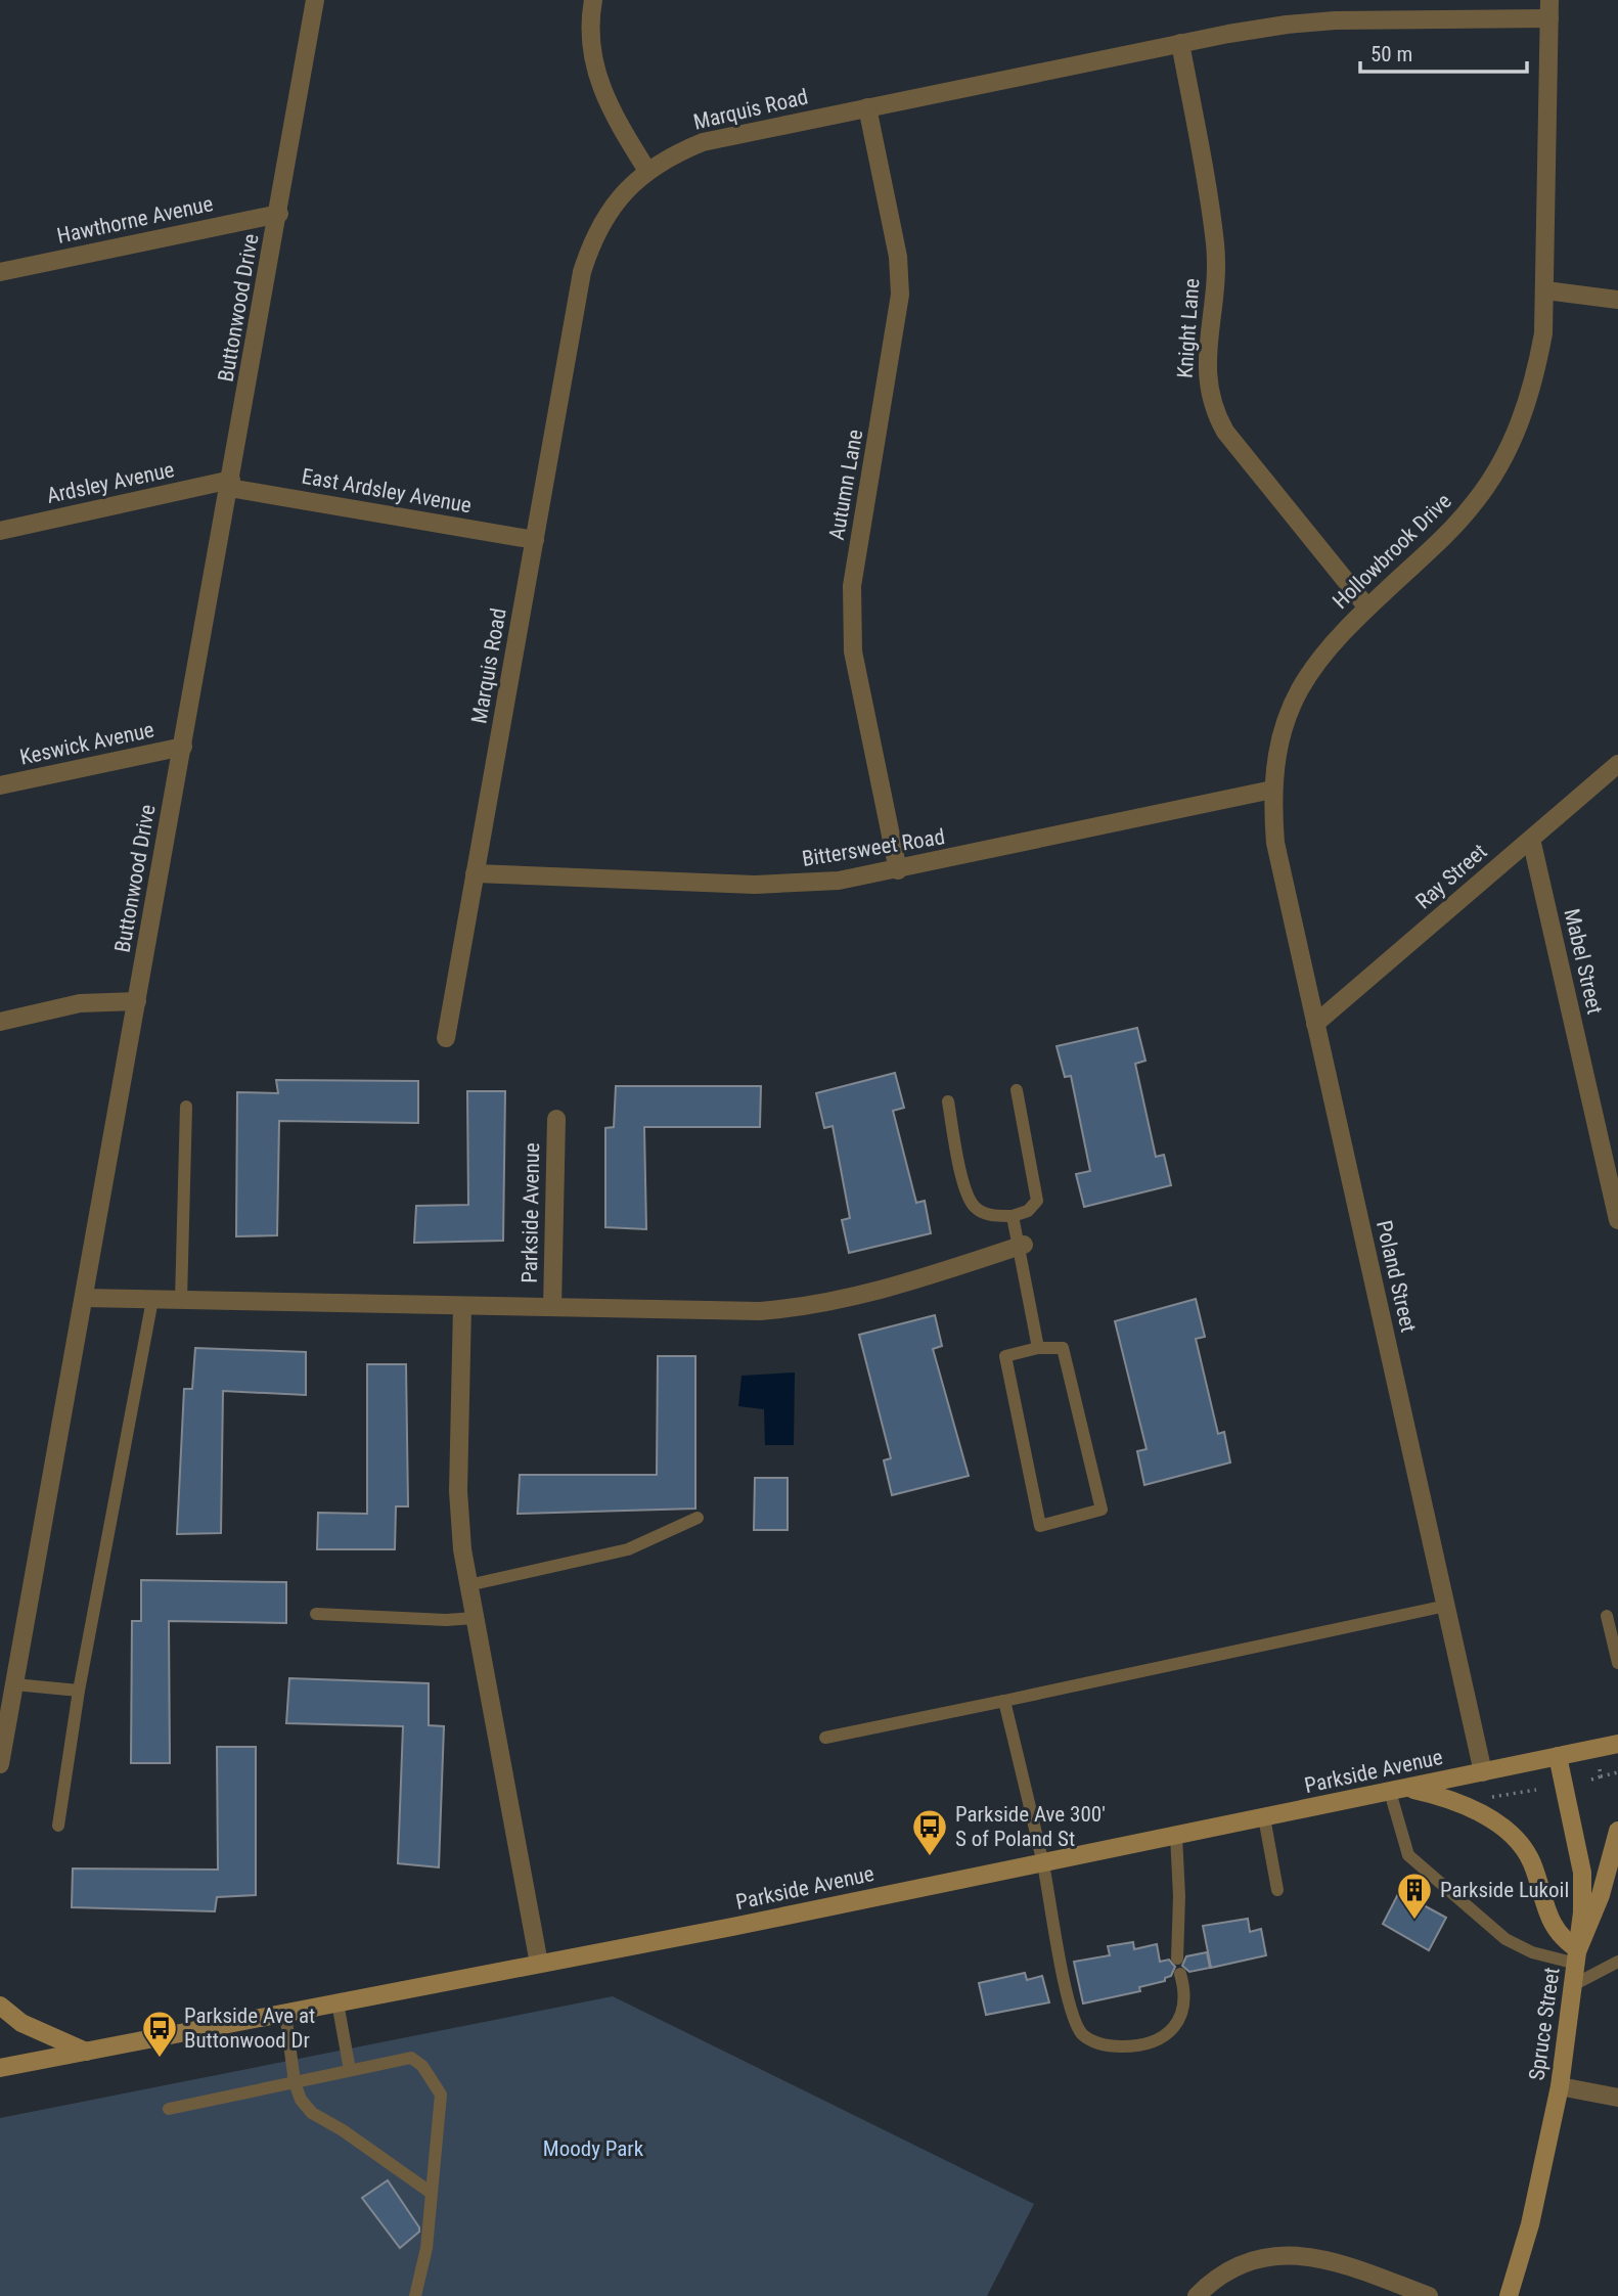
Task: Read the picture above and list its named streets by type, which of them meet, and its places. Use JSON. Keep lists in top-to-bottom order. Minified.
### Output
{"streets":{"main road":["Parkside Avenue","Spruce Street"],"street":["Marquis Road","Hawthorne Avenue","Buttonwood Drive","Knight Lane","Ardsley Avenue","Autumn Lane","East Ardsley Avenue","Hollowbrook Drive","Keswick Avenue","Bittersweet Road","Ray Street","Mabel Street","Poland Street"]},"crossings":[["Marquis Road","Knight Lane"],["Marquis Road","Autumn Lane"],["Marquis Road","East Ardsley Avenue"],["Marquis Road","Hollowbrook Drive"],["Marquis Road","Bittersweet Road"],["Hawthorne Avenue","Buttonwood Drive"],["Buttonwood Drive","Ardsley Avenue"],["Buttonwood Drive","East Ardsley Avenue"],["Buttonwood Drive","Keswick Avenue"],["Knight Lane","Hollowbrook Drive"],["Ardsley Avenue","East Ardsley Avenue"],["Autumn Lane","Bittersweet Road"],["Hollowbrook Drive","Bittersweet Road"],["Hollowbrook Drive","Poland Street"],["Bittersweet Road","Poland Street"],["Ray Street","Mabel Street"],["Ray Street","Poland Street"],["Parkside Avenue","Poland Street"],["Parkside Avenue","Spruce Street"]],"parks":["Moody Park"],"places":{"bus stop":["Parkside Ave 300' S of Poland St","Parkside Ave at Buttonwood Dr"],"building":["Parkside Lukoil"]},"scale_bar":"50 m"}
